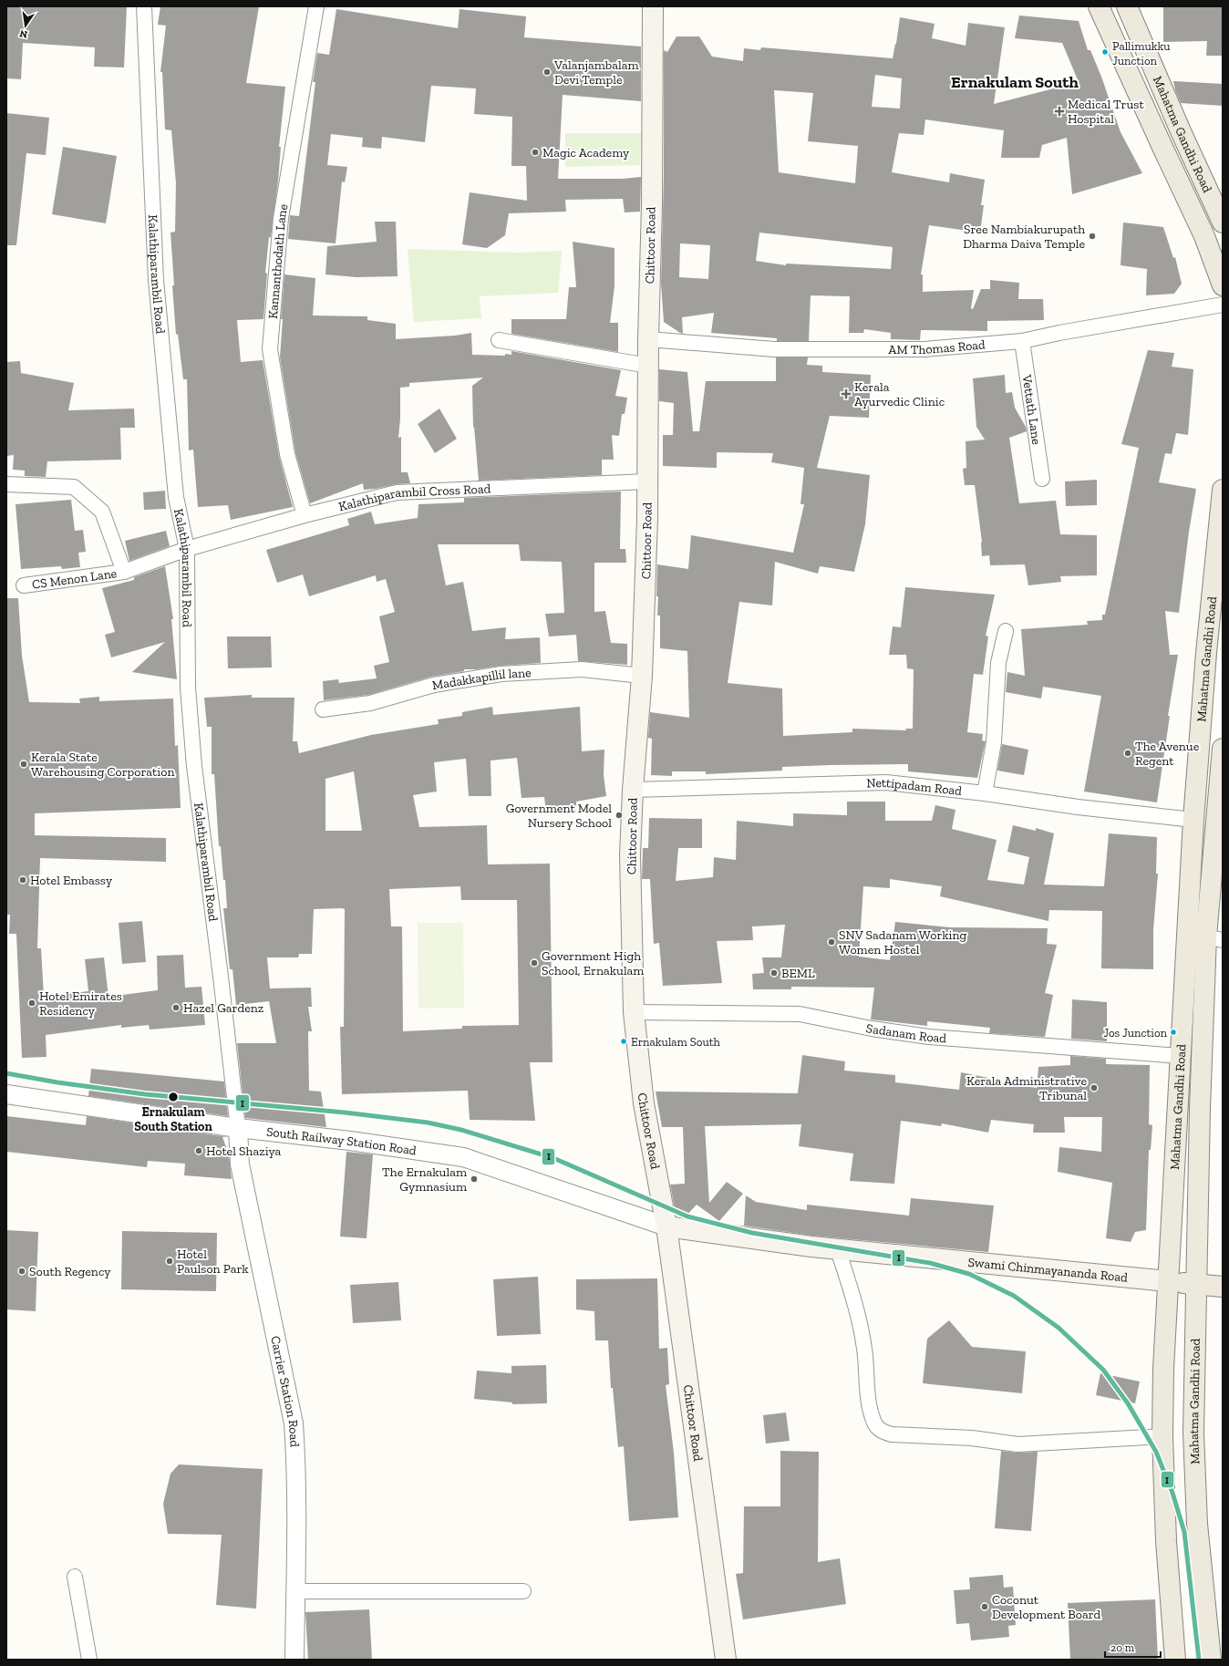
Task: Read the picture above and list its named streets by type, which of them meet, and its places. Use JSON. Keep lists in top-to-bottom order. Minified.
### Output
{"streets":{"main road":["Mahatma Gandhi Road","Chittoor Road","Swami Chinmayananda Road"],"street":["Kannanthodath Lane","Kalathiparambil Road","AM Thomas Road","Vettath Lane","Kalathiparambil Cross Road","CS Menon Lane","Madakkapillil lane","Nettipadam Road","Sadanam Road","South Railway Station Road","Carrier Station Road"]},"crossings":[["Mahatma Gandhi Road","Nettipadam Road"],["Mahatma Gandhi Road","Sadanam Road"],["Mahatma Gandhi Road","Swami Chinmayananda Road"],["Chittoor Road","AM Thomas Road"],["Chittoor Road","Kalathiparambil Cross Road"],["Chittoor Road","Madakkapillil lane"],["Chittoor Road","Nettipadam Road"],["Chittoor Road","Sadanam Road"],["Chittoor Road","South Railway Station Road"],["Chittoor Road","Swami Chinmayananda Road"],["Kannanthodath Lane","Kalathiparambil Cross Road"],["Kalathiparambil Road","Kalathiparambil Cross Road"],["Kalathiparambil Road","CS Menon Lane"],["Kalathiparambil Road","South Railway Station Road"],["Kalathiparambil Road","Carrier Station Road"],["AM Thomas Road","Vettath Lane"],["Kalathiparambil Cross Road","CS Menon Lane"],["South Railway Station Road","Swami Chinmayananda Road"],["South Railway Station Road","Carrier Station Road"]],"districts":["Ernakulam South"],"places":{"other":["Pallimukku Junction","Valanjambalam Devi Temple","Magic Academy","Sree Nambiakurupath Dharma Daiva Temple","The Avenue Regent","Kerala State Warehousing Corporation","Government Model Nursery School","Hotel Embassy","SNV Sadanam Working Women Hostel","Government High School, Ernakulam","BEML","Hotel Emirates Residency","Hazel Gardenz","Jos Junction","Ernakulam South","Kerala Administrative Tribunal","Ernakulam South Station","Hotel Shaziya","The Ernakulam Gymnasium","Hotel Paulson Park","South Regency","Coconut Development Board"],"health":["Medical Trust Hospital","Kerala Ayurvedic Clinic"]},"lines":["transit line I"],"scale_bar":"20 m","north":"bottom"}
